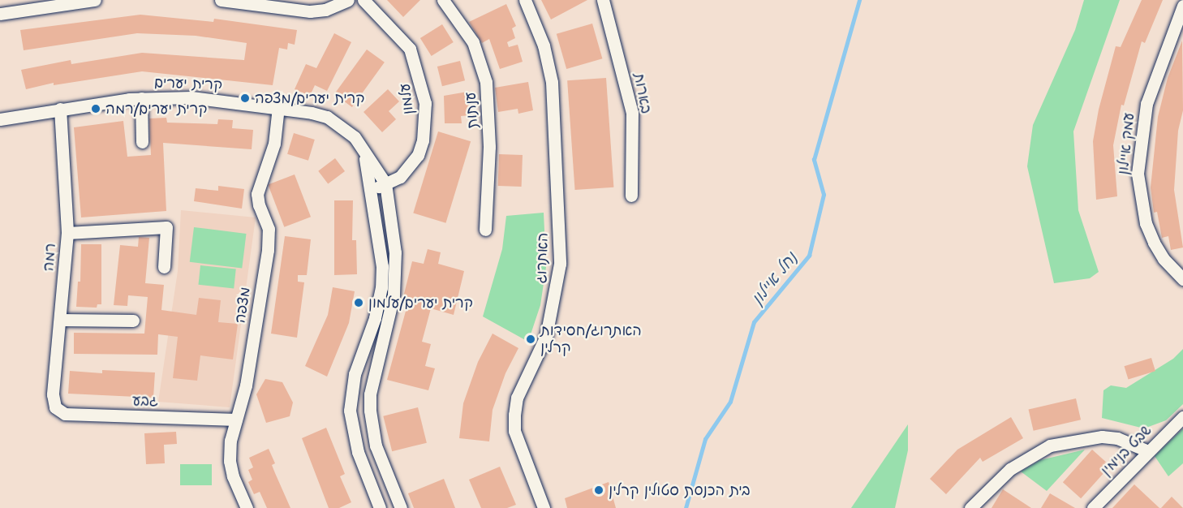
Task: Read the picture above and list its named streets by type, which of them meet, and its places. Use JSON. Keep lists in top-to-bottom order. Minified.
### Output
{"streets":{"street":["קרית יערים","בארות","עלמון","ענתות","עמק איילון","רמה","האתרוג","מצפה","גבע","שבט בנימין"]},"crossings":[["קרית יערים","עלמון"],["קרית יערים","רמה"],["קרית יערים","מצפה"],["רמה","גבע"],["מצפה","גבע"]],"water":["נחל איילון"],"places":["קרית יערים/מצפה","קרית יערים/רמה","קרית יערים/עלמון","האתרוג/חסידות קרלין","בית הכנסת סטולין קרלין"]}
